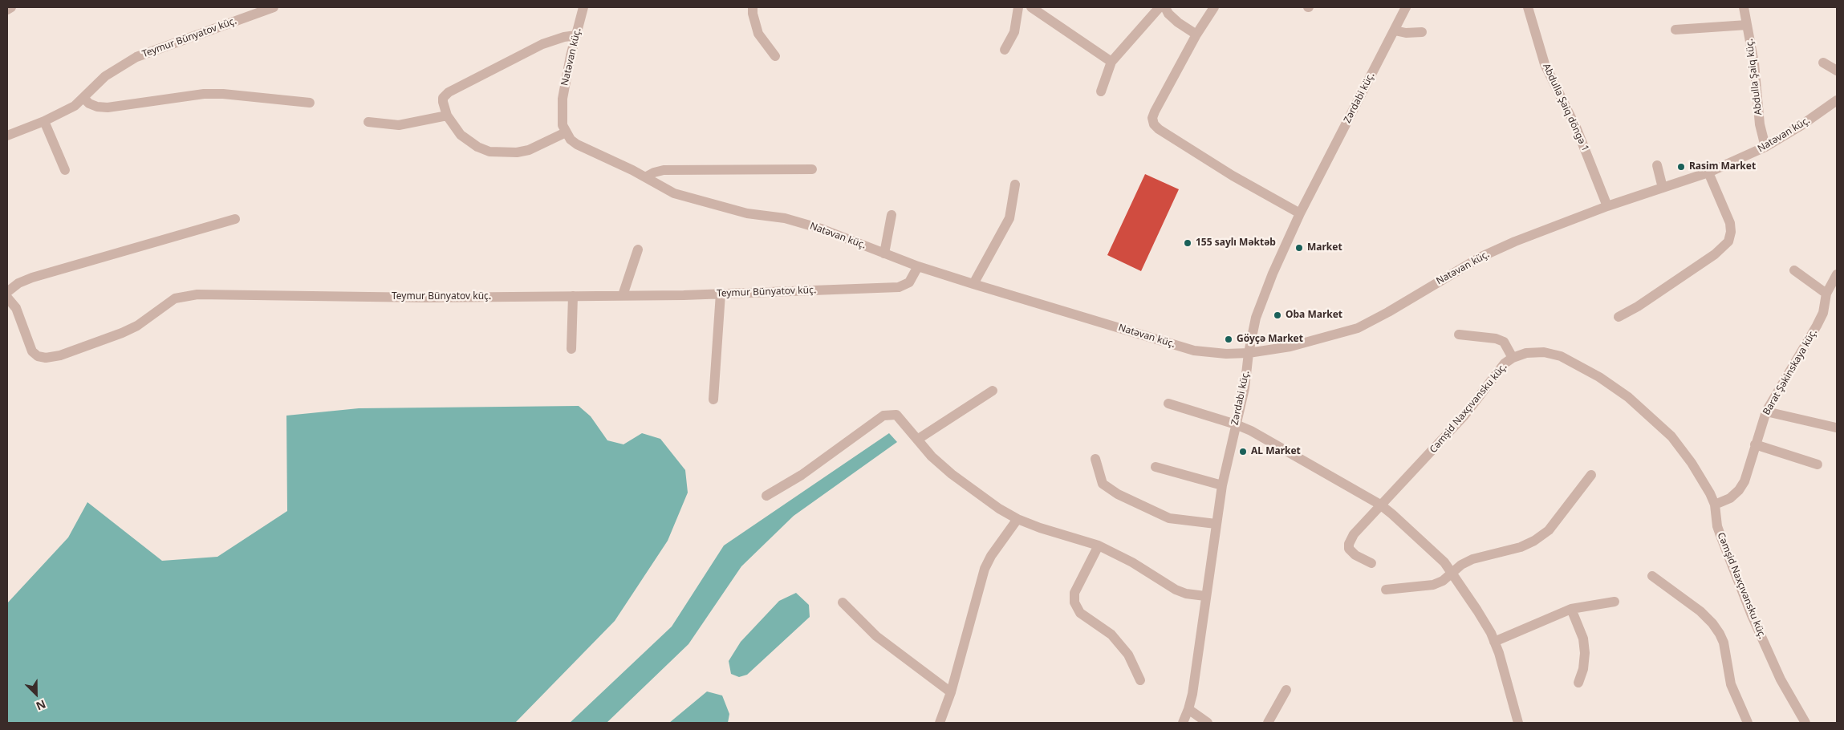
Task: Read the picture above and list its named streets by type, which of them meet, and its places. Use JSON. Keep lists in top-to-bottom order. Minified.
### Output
{"streets":{"street":["Teymur Bünyatov küç.","Natəvan küç.","Abdulla Şaiq küç.","Zərdabi küç.","Abdulla Şaiq döngə 1","Barat Şəkinskaya küç.","Cəmşid Naxçıvansku küç."]},"crossings":[["Teymur Bünyatov küç.","Natəvan küç."],["Natəvan küç.","Abdulla Şaiq küç."],["Natəvan küç.","Zərdabi küç."],["Natəvan küç.","Abdulla Şaiq döngə 1"],["Barat Şəkinskaya küç.","Cəmşid Naxçıvansku küç."]],"places":["Rasim Market","155 saylı Məktəb","Market","Oba Market","Göyçə Market","AL Market"],"north":"bottom right"}
